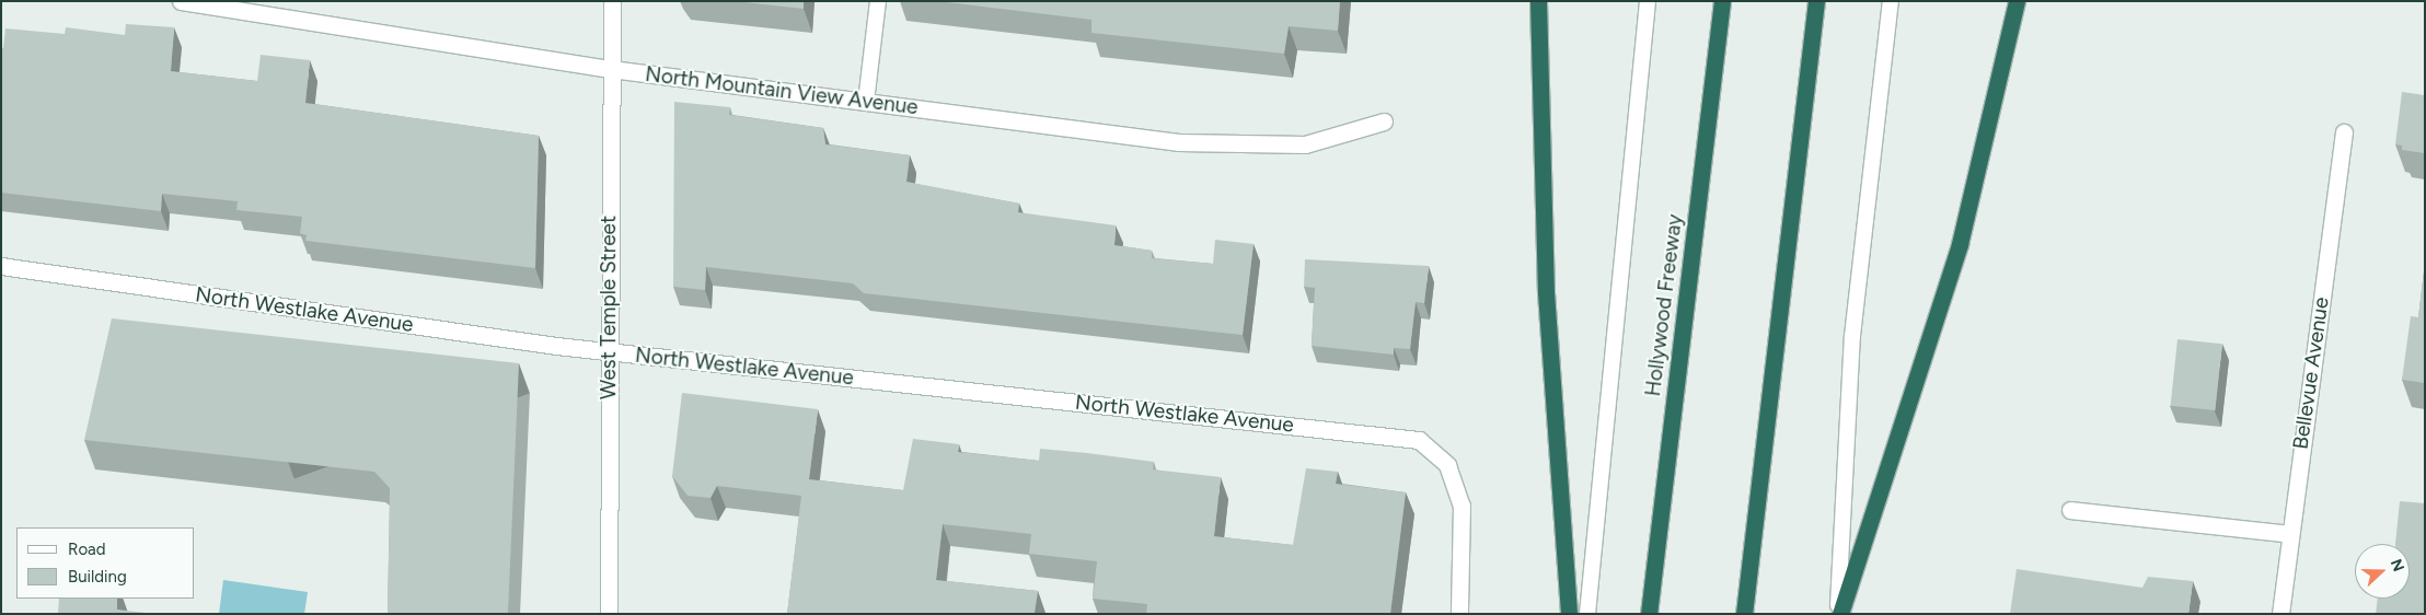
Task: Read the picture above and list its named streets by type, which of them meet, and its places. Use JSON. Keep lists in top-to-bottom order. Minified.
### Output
{"streets":{"highway":["Hollywood Freeway"],"street":["North Mountain View Avenue","West Temple Street","North Westlake Avenue","Bellevue Avenue"]},"crossings":[["North Mountain View Avenue","West Temple Street"],["West Temple Street","North Westlake Avenue"]],"legend":["Road","Building"],"north":"right"}
